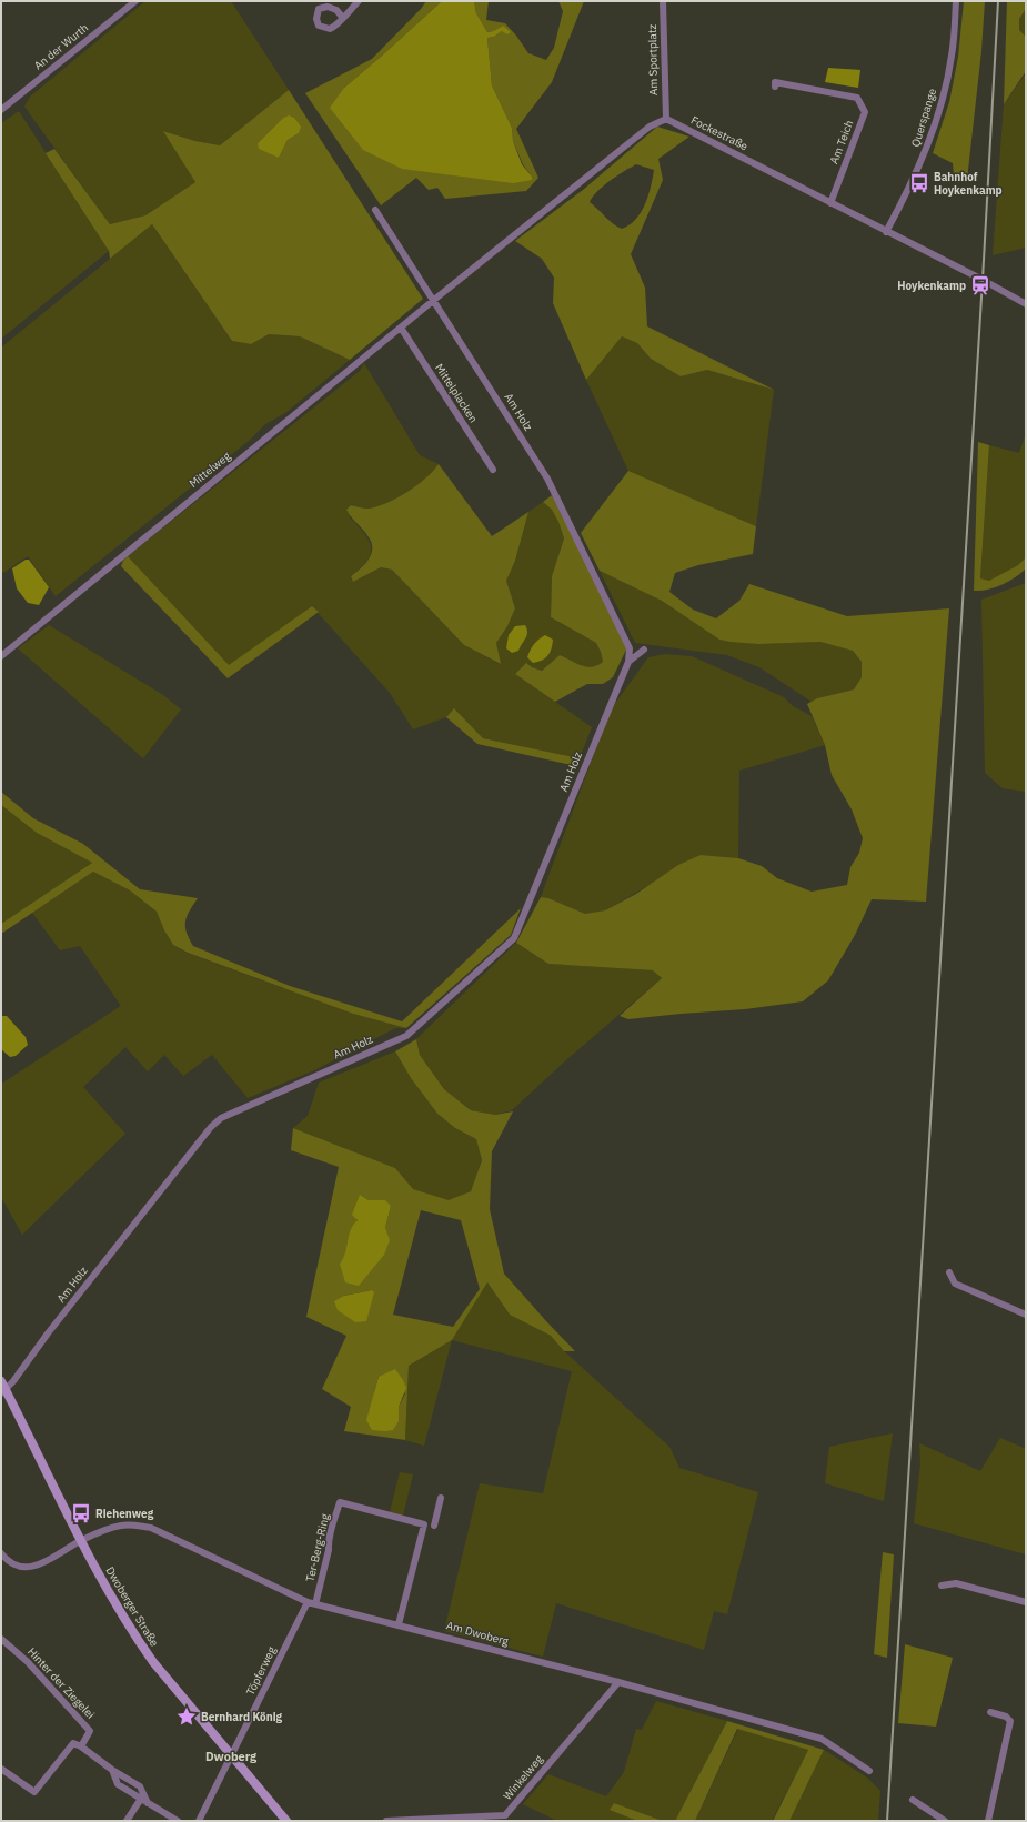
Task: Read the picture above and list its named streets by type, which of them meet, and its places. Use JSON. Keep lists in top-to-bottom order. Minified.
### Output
{"streets":{"street":["An der Wurth","Am Sportplatz","Querspange","Fockestraße","Am Teich","Mittelplacken","Am Holz","Mittelweg","Ter-Berg-Ring","Dwoberger Straße","Am Dwoberg","Töpferweg","Hinter der Ziegelei","Winkelweg"]},"crossings":[["Am Sportplatz","Fockestraße"],["Querspange","Fockestraße"],["Fockestraße","Am Teich"],["Mittelplacken","Mittelweg"],["Am Holz","Mittelweg"],["Am Holz","Dwoberger Straße"],["Ter-Berg-Ring","Am Dwoberg"],["Dwoberger Straße","Am Dwoberg"],["Dwoberger Straße","Töpferweg"],["Am Dwoberg","Töpferweg"],["Am Dwoberg","Winkelweg"]],"districts":["Dwoberg"],"places":{"bus stop":["Bahnhof Hoykenkamp","Riehenweg"],"station":["Hoykenkamp"],"place":["Bernhard König"]}}
